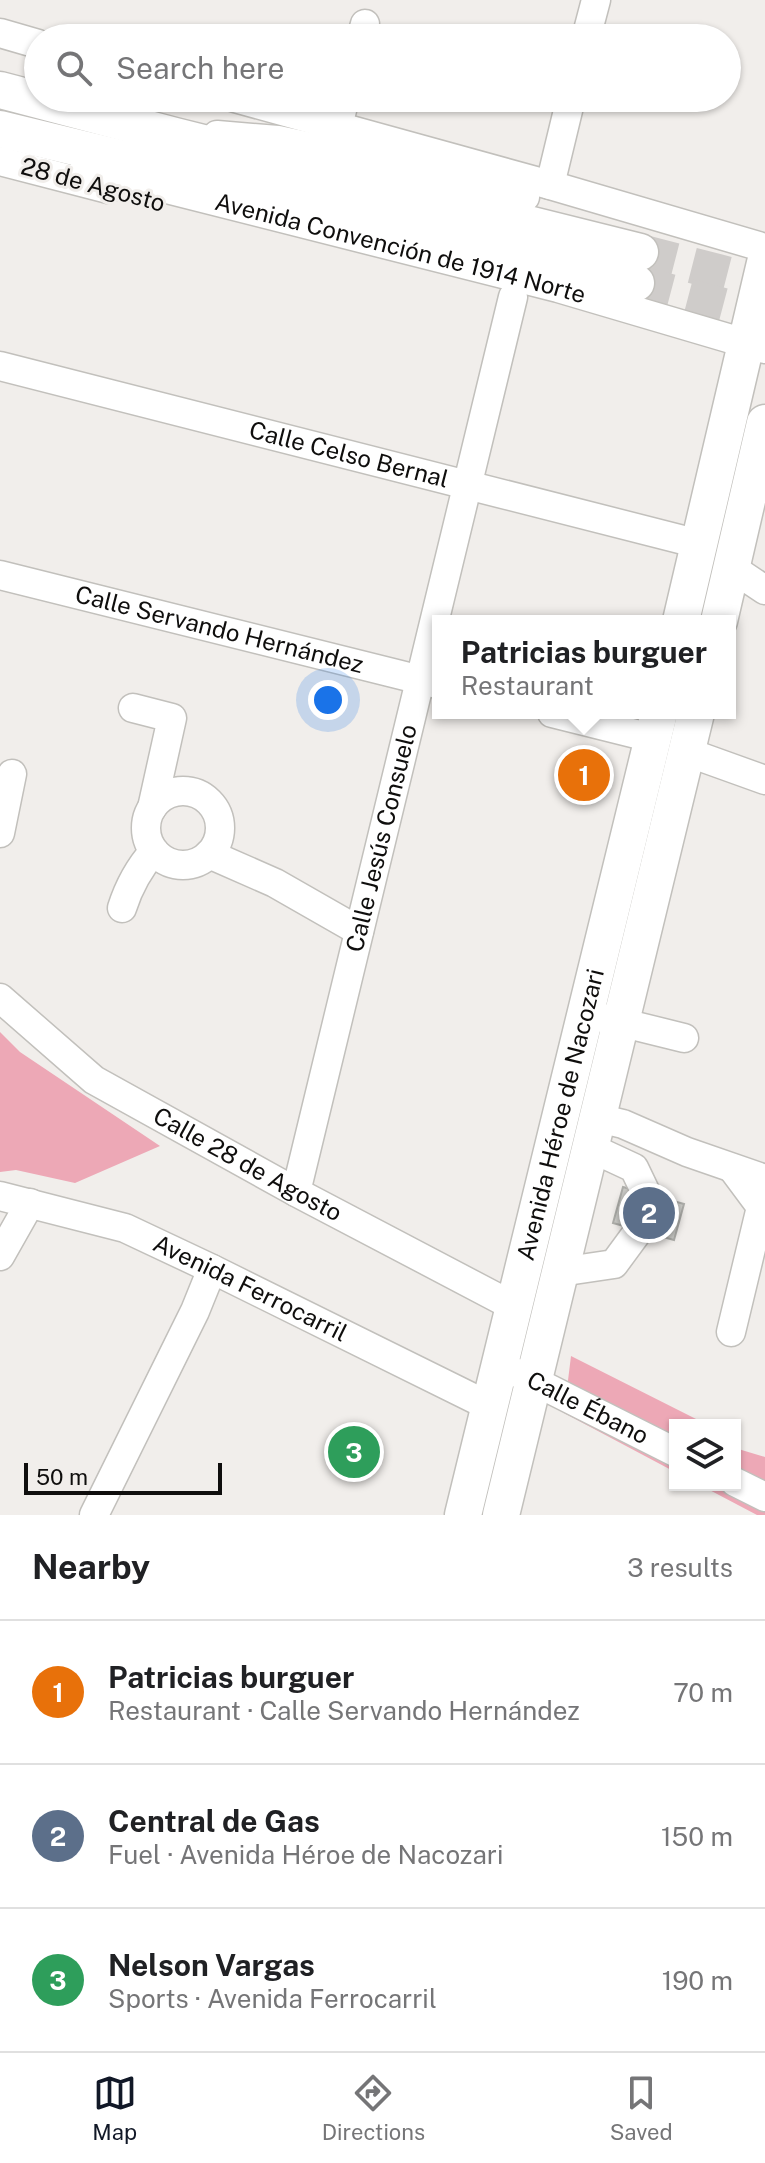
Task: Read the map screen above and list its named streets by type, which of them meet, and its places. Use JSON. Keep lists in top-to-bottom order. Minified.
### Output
{"streets":{"main road":["Avenida Convención de 1914 Norte","Avenida Héroe de Nacozari"],"street":["28 de Agosto","Calle Celso Bernal","Calle Servando Hernández","Calle Jesús Consuelo","Calle 28 de Agosto","Avenida Ferrocarril","Calle Ébano"]},"crossings":[["28 de Agosto","Avenida Convención de 1914 Norte"],["28 de Agosto","Calle Jesús Consuelo"],["Calle Celso Bernal","Calle Jesús Consuelo"],["Calle Servando Hernández","Calle Jesús Consuelo"],["Calle Jesús Consuelo","Calle 28 de Agosto"],["Avenida Héroe de Nacozari","Calle 28 de Agosto"],["Avenida Héroe de Nacozari","Avenida Ferrocarril"],["Avenida Héroe de Nacozari","Calle Ébano"]],"scale_bar":"50 m","page":{"search":"Search here","popup":["Patricias burguer","Restaurant"],"pins":["1","2","3"],"scale":"50 m","heading":["Nearby","3 results"],"list":[{"mark":"1","name":"Patricias burguer","note":"Restaurant · Calle Servando Hernández","value":"70 m"},{"mark":"2","name":"Central de Gas","note":"Fuel · Avenida Héroe de Nacozari","value":"150 m"},{"mark":"3","name":"Nelson Vargas","note":"Sports · Avenida Ferrocarril","value":"190 m"}],"nav":["Map","Directions","Saved"]}}
